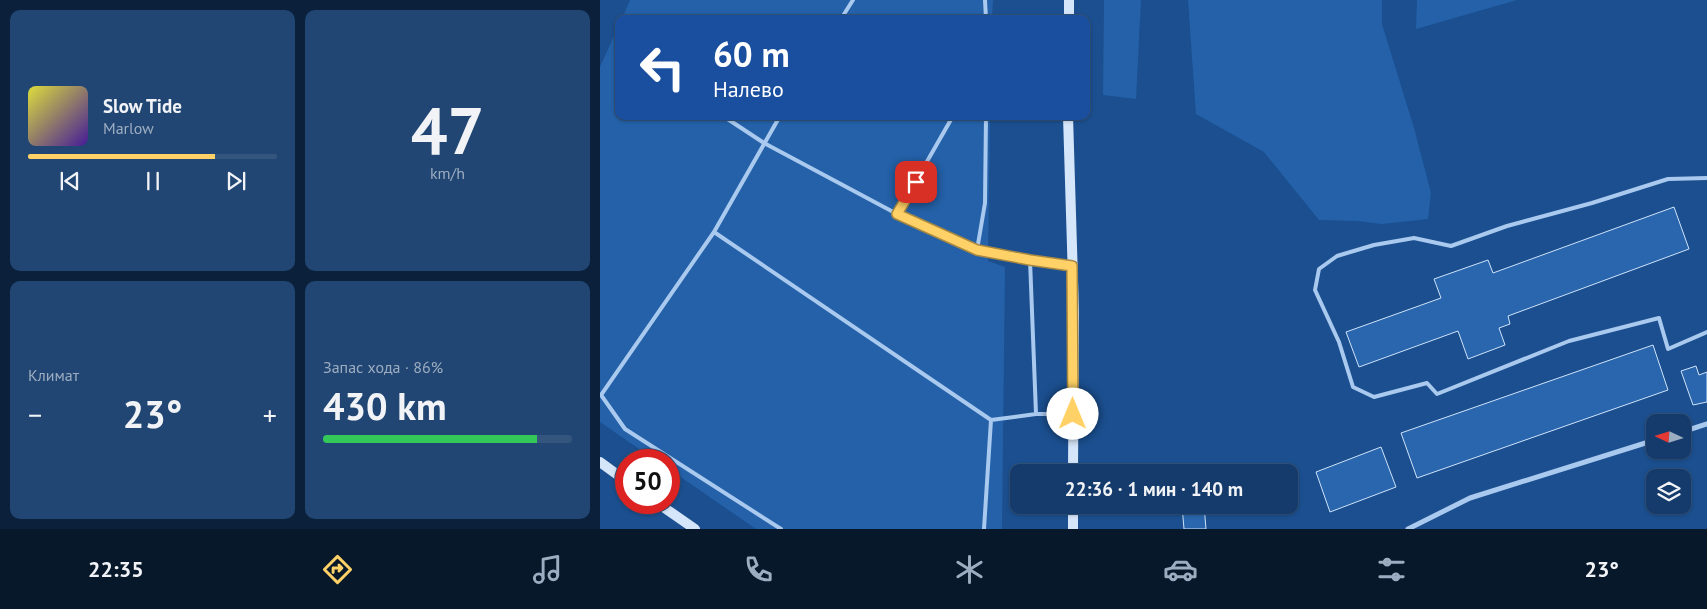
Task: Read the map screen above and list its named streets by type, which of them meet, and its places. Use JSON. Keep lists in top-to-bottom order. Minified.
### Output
{"north":"left","page":{"tile":[["47","km/h"],"Климат",["Запас хода · 86%","430 km"]],"turn":["60 m","Налево"],"song":["Slow Tide","Marlow"],"heat":["−","23°","+"],"limit":"50","trip":"22:36 · 1 мин · 140 m","tabs":["22:35","23°"]}}
